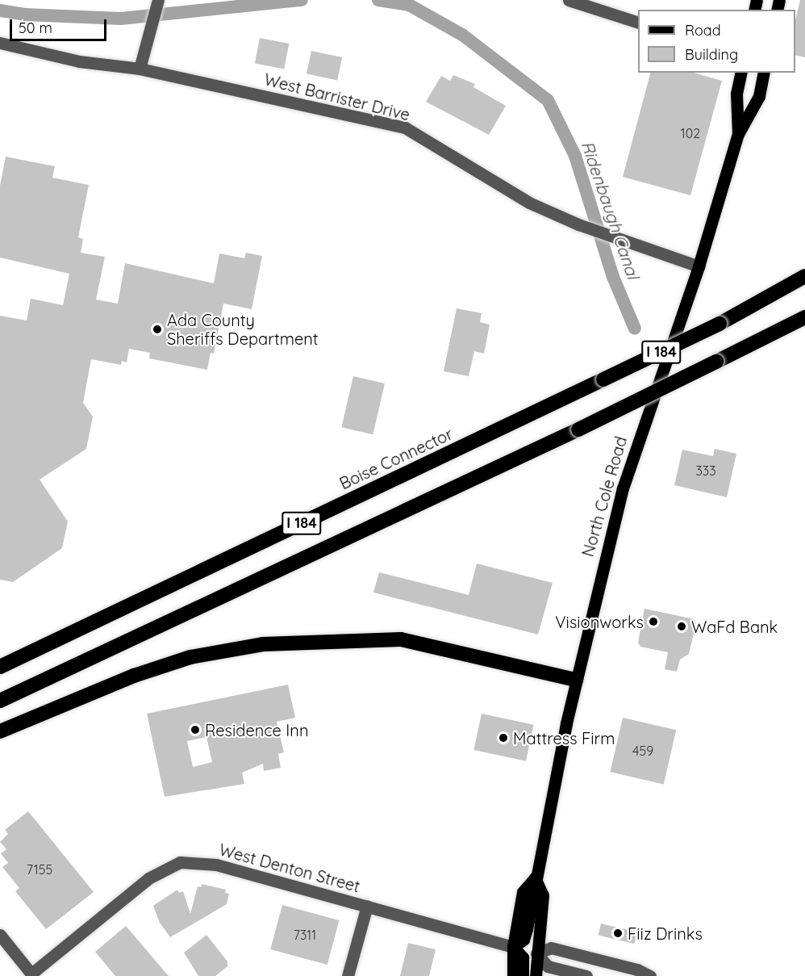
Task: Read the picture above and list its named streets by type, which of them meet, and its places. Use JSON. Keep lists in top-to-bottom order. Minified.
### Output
{"streets":{"highway":["I 184","Boise Connector"],"main road":["North Cole Road"],"street":["West Barrister Drive","West Denton Street"]},"crossings":[["West Barrister Drive","North Cole Road"],["North Cole Road","West Denton Street"]],"water":["Ridenbaugh Canal"],"places":["Ada County Sheriffs Department","Visionworks","WaFd Bank","Residence Inn","Mattress Firm","Fiiz Drinks"],"house_numbers":["102","333","459","7155","7311"],"legend":["Road","Building"],"scale_bar":"50 m"}
